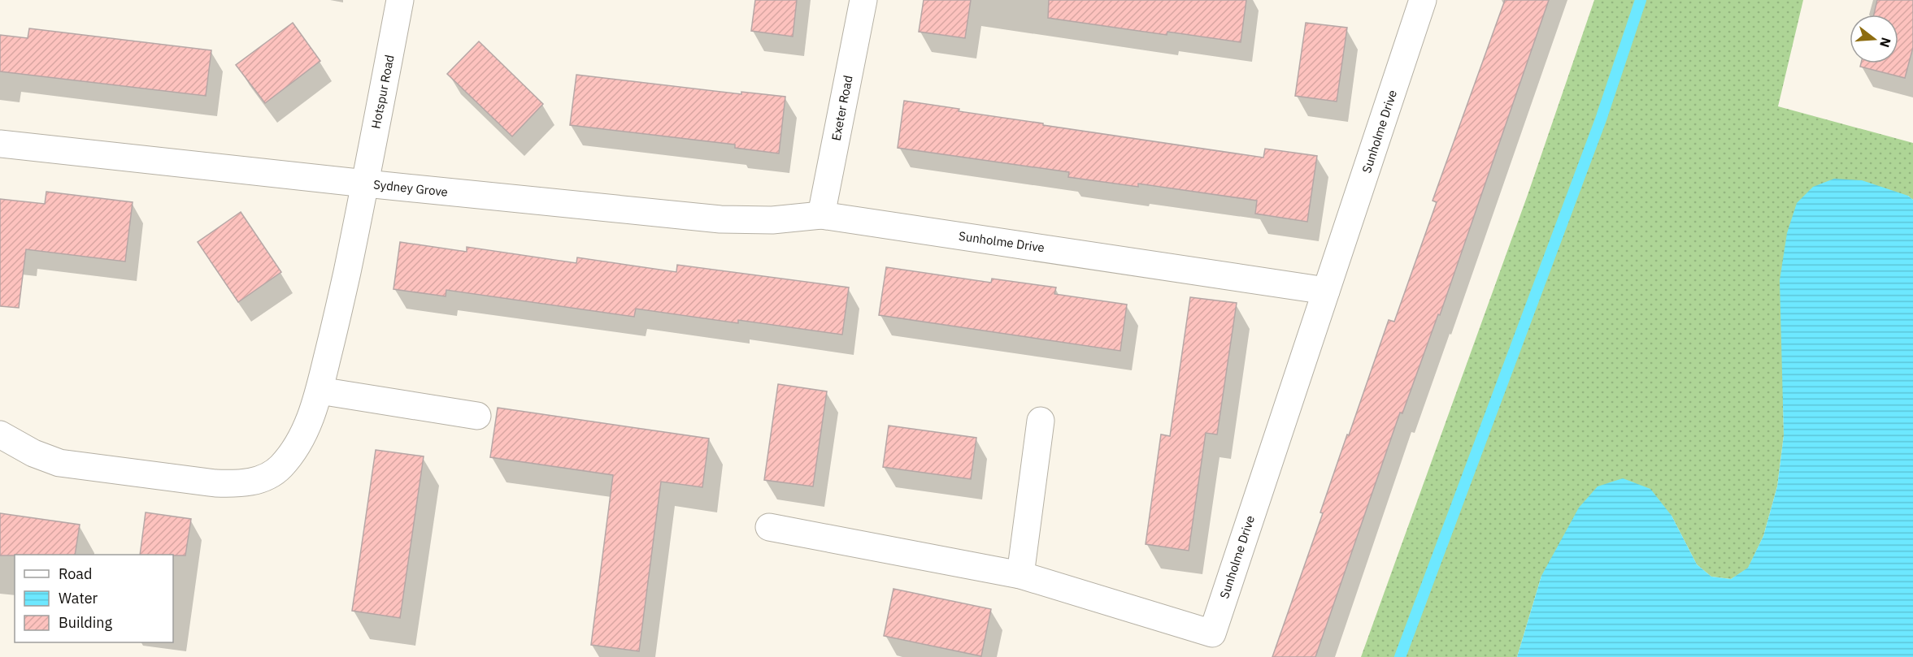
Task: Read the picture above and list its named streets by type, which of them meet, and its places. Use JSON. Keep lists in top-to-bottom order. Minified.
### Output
{"streets":{"street":["Hotspur Road","Exeter Road","Sunholme Drive","Sydney Grove"]},"crossings":[["Hotspur Road","Sydney Grove"],["Exeter Road","Sunholme Drive"],["Exeter Road","Sydney Grove"],["Sunholme Drive","Sydney Grove"]],"legend":["Road","Water","Building"],"north":"right"}
